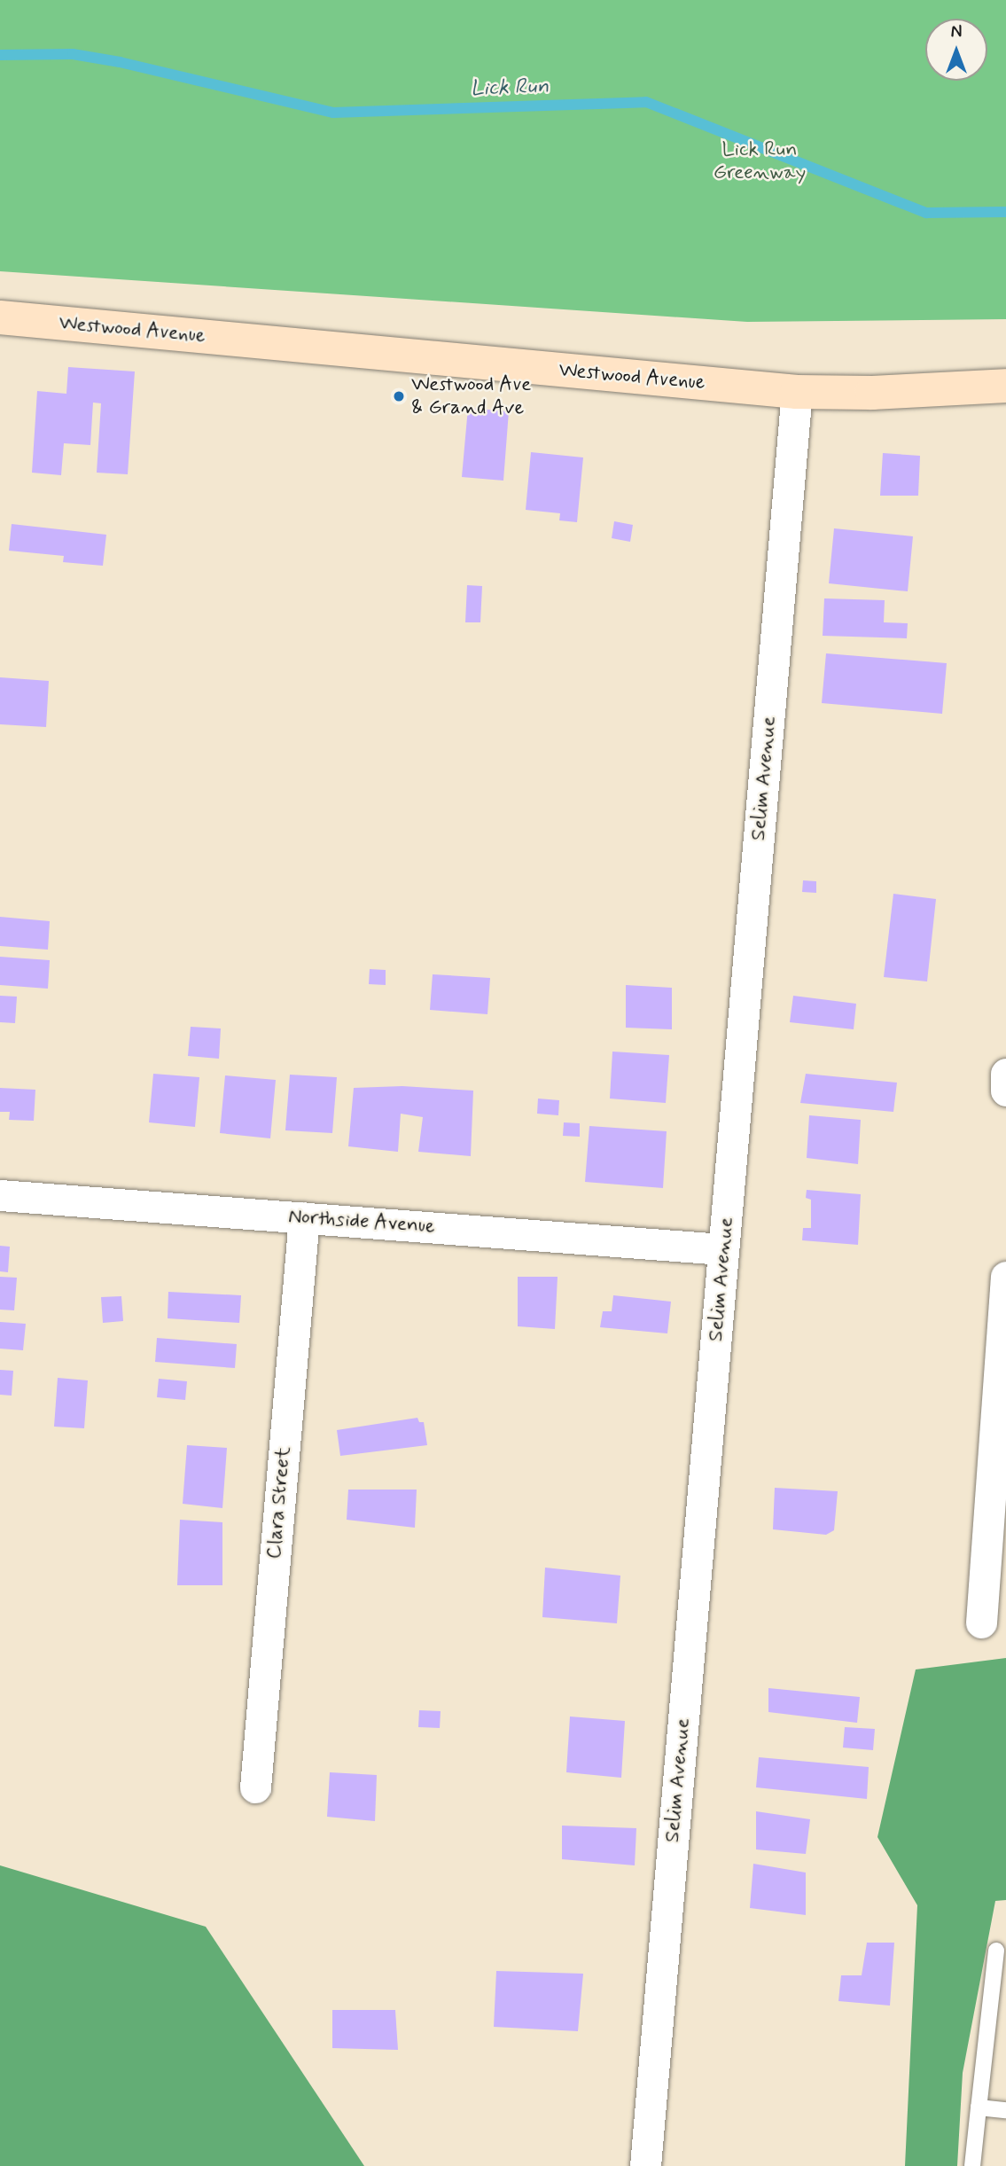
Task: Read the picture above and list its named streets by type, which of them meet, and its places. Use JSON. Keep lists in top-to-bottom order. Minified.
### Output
{"streets":{"main road":["Westwood Avenue"],"street":["Selim Avenue","Northside Avenue","Clara Street"]},"crossings":[["Westwood Avenue","Selim Avenue"],["Selim Avenue","Northside Avenue"],["Northside Avenue","Clara Street"]],"water":["Lick Run"],"parks":["Lick Run Greenway"],"places":["Westwood Ave & Grand Ave"],"north":"top"}
